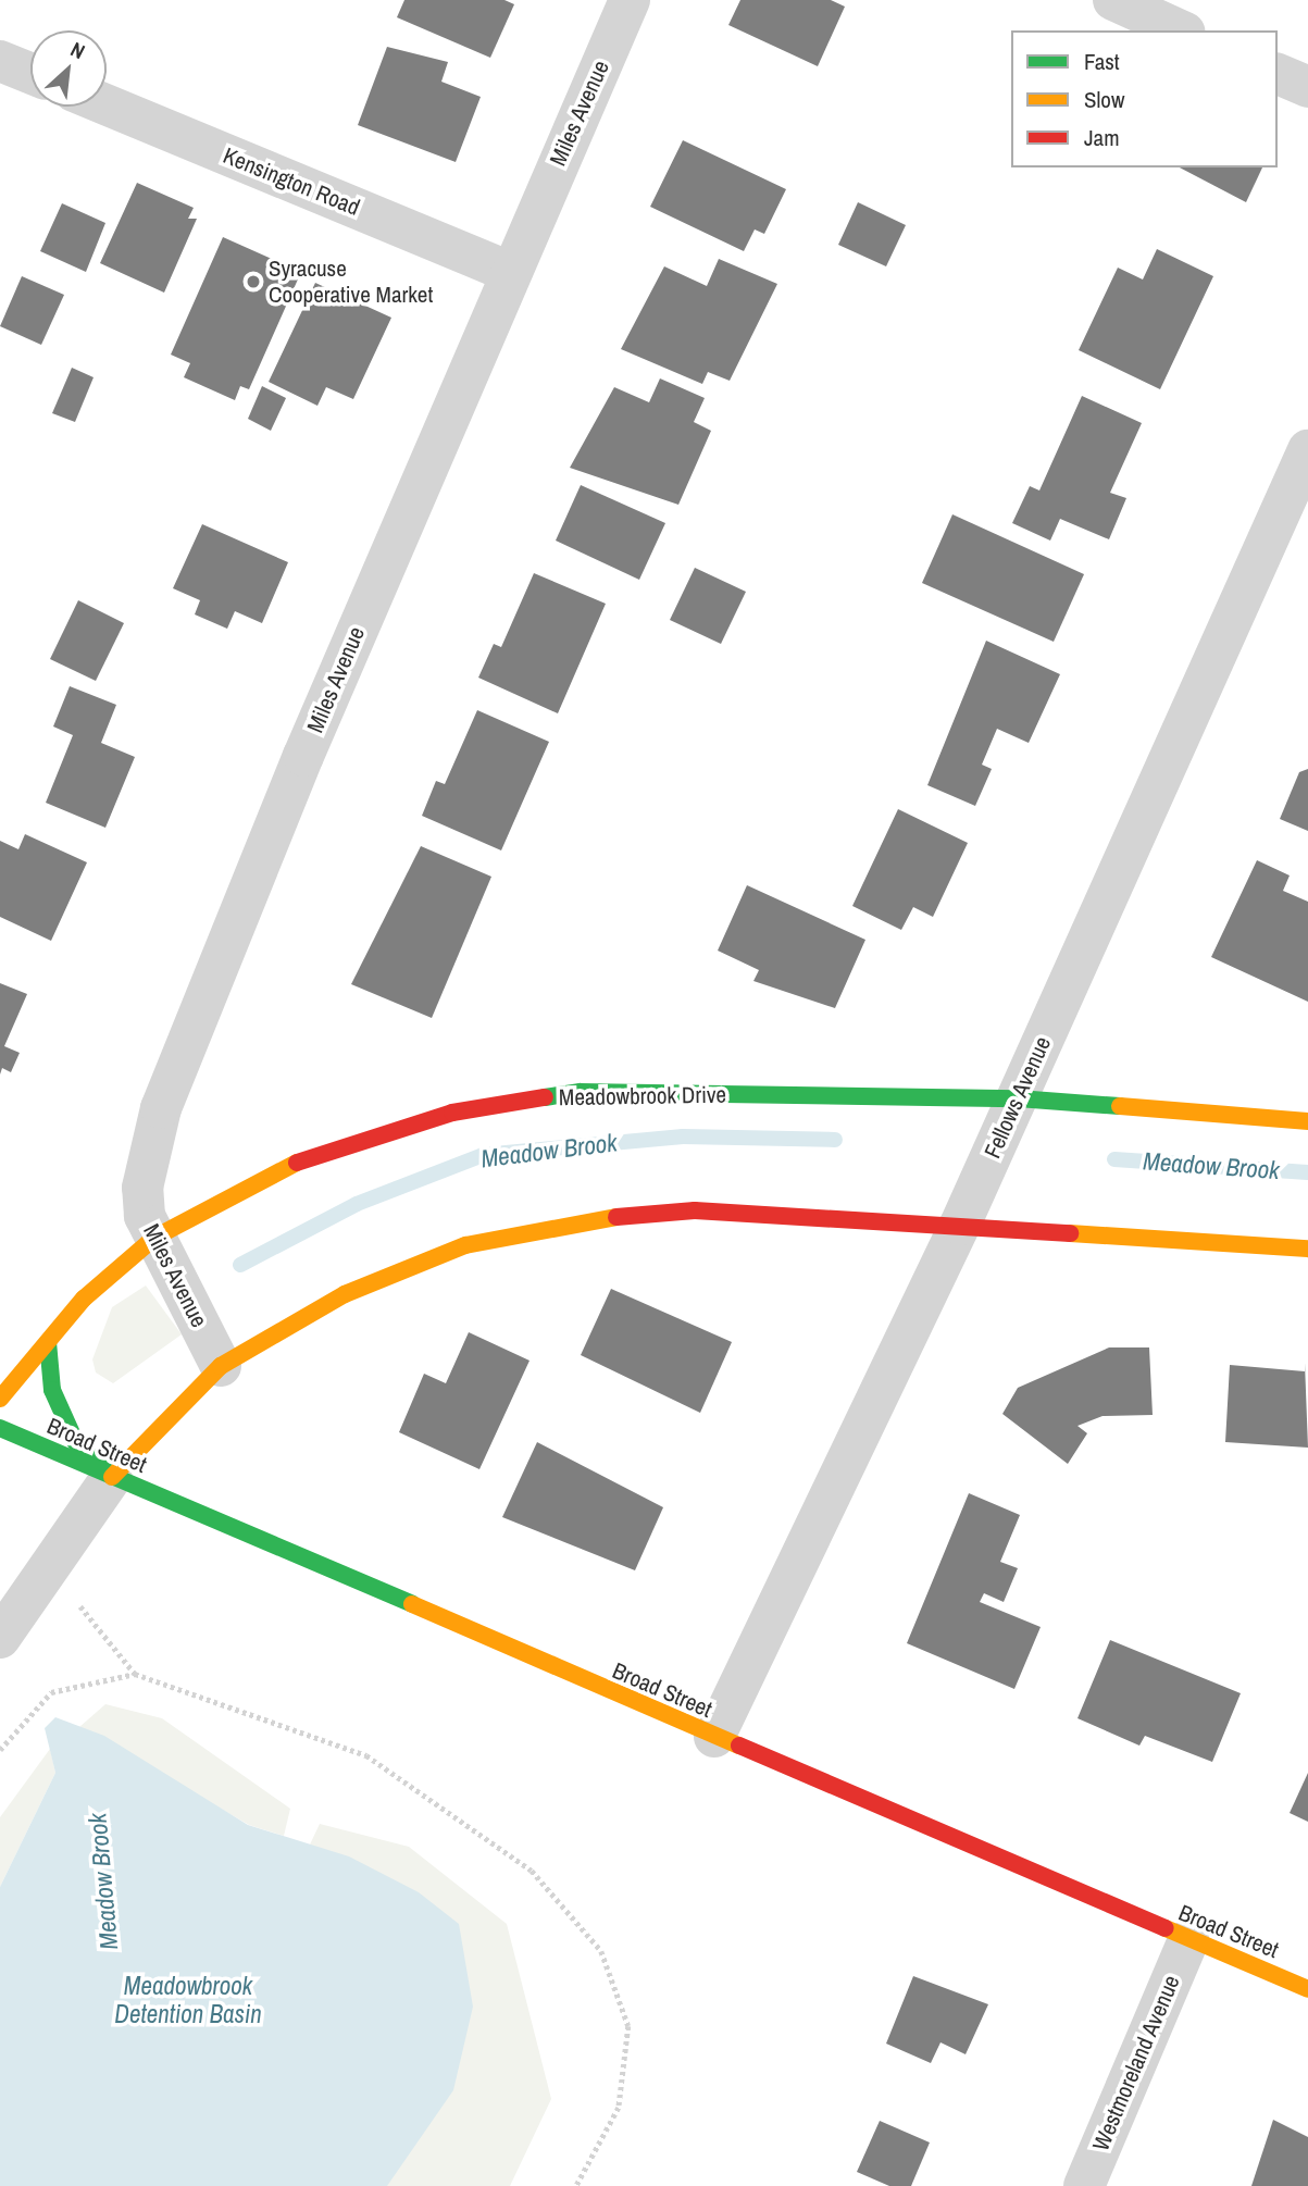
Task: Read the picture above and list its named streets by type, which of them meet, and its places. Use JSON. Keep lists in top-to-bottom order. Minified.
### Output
{"streets":{"street":["Miles Avenue","Kensington Road","Meadowbrook Drive","Fellows Avenue","Broad Street","Westmoreland Avenue"]},"crossings":[["Miles Avenue","Kensington Road"],["Miles Avenue","Meadowbrook Drive"],["Meadowbrook Drive","Fellows Avenue"],["Fellows Avenue","Broad Street"],["Broad Street","Westmoreland Avenue"]],"water":["Meadow Brook","Meadowbrook Detention Basin"],"places":["Syracuse Cooperative Market"],"legend":["Fast","Slow","Jam"],"north":"top right"}
